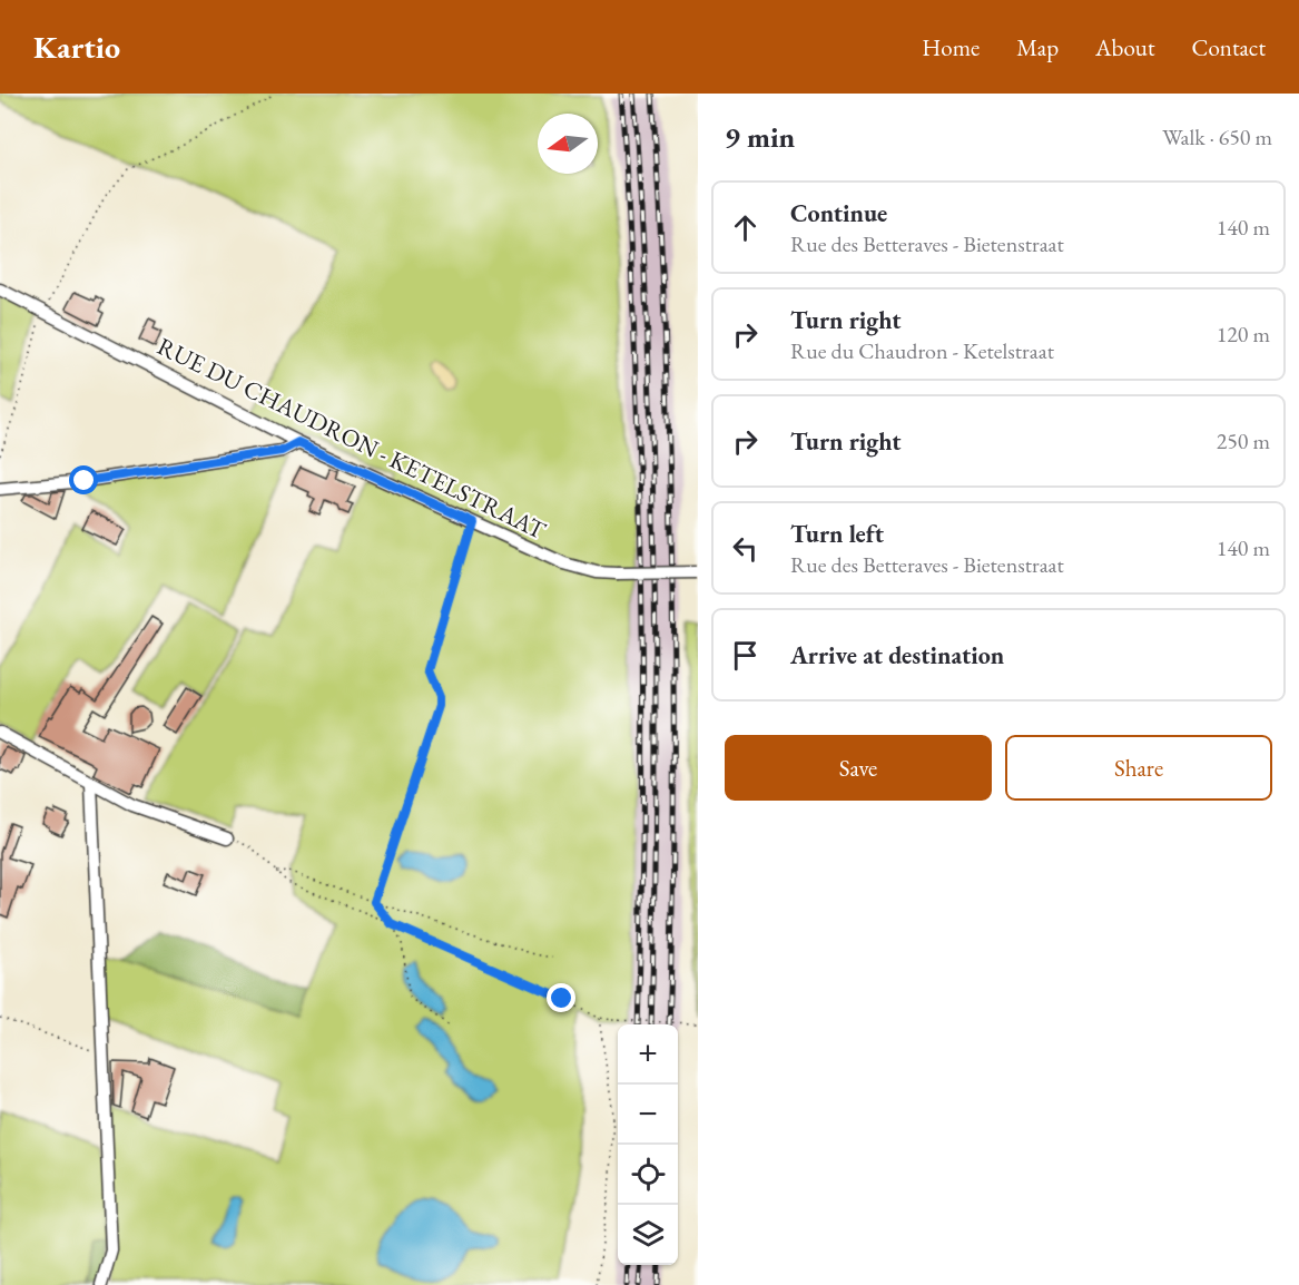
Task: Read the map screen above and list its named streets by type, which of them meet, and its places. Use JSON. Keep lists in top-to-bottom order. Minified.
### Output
{"streets":{"street":["RUE DU CHAUDRON - KETELSTRAAT"]},"north":"left","page":{"header":"Kartio","nav":["Home","Map","About","Contact"],"heading":["9 min","Walk · 650 m"],"list":[["Continue","Rue des Betteraves - Bietenstraat","140 m"],["Turn right","Rue du Chaudron - Ketelstraat","120 m"],["Turn right","250 m"],["Turn left","Rue des Betteraves - Bietenstraat","140 m"],"Arrive at destination"],"buttons":["Save","Share"],"map_buttons":["+","−"]}}
